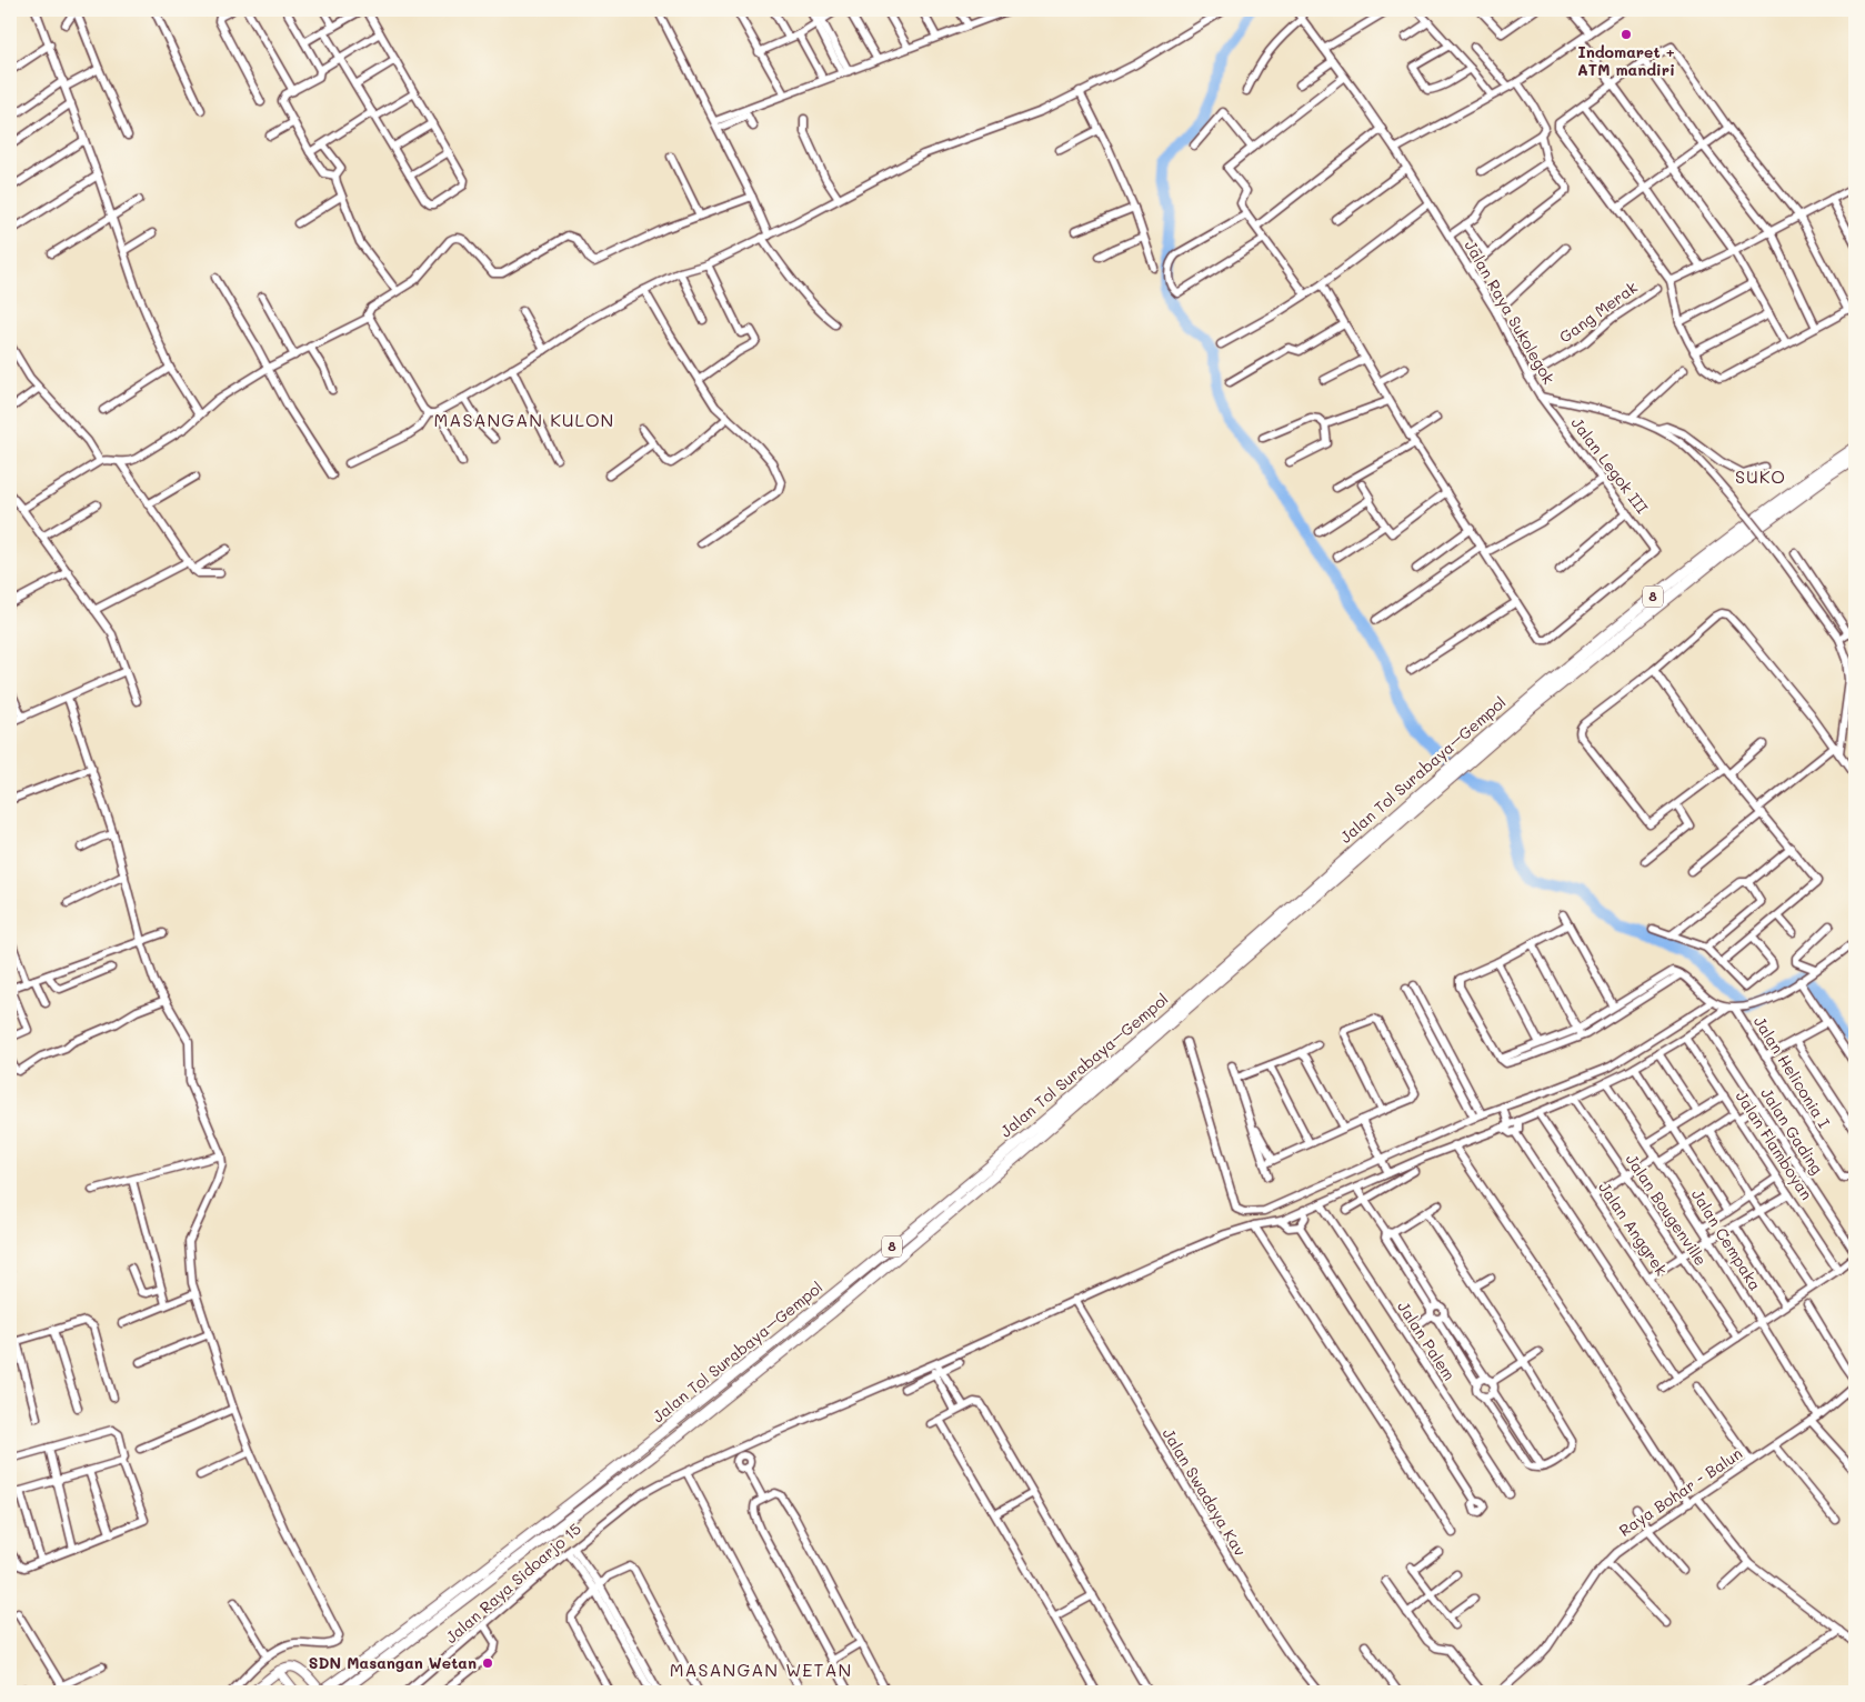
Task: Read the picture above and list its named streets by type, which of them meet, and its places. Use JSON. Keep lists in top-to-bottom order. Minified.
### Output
{"streets":{"highway":["8","Jalan Tol Surabaya–Gempol"],"street":["Jalan Raya Sukolegok","Gang Merak","Jalan Legok III","Jalan Heliconia I","Jalan Gading","Jalan Flamboyan","Jalan Bougenville","Jalan Anggrek","Jalan Cempaka","Jalan Palem","Jalan Swadaya Kav","Raya Bohar - Balun","Jalan Raya Sidoarjo 15"]},"crossings":[["Jalan Raya Sukolegok","Gang Merak"],["Jalan Raya Sukolegok","Jalan Legok III"],["Jalan Gading","Jalan Flamboyan"],["Jalan Gading","Jalan Bougenville"],["Jalan Gading","Jalan Anggrek"],["Jalan Gading","Jalan Cempaka"],["Jalan Cempaka","Raya Bohar - Balun"],["Jalan Swadaya Kav","Jalan Raya Sidoarjo 15"]],"districts":["MASANGAN KULON","SUKO","MASANGAN WETAN"],"places":["Indomaret + ATM mandiri","SDN Masangan Wetan"]}
